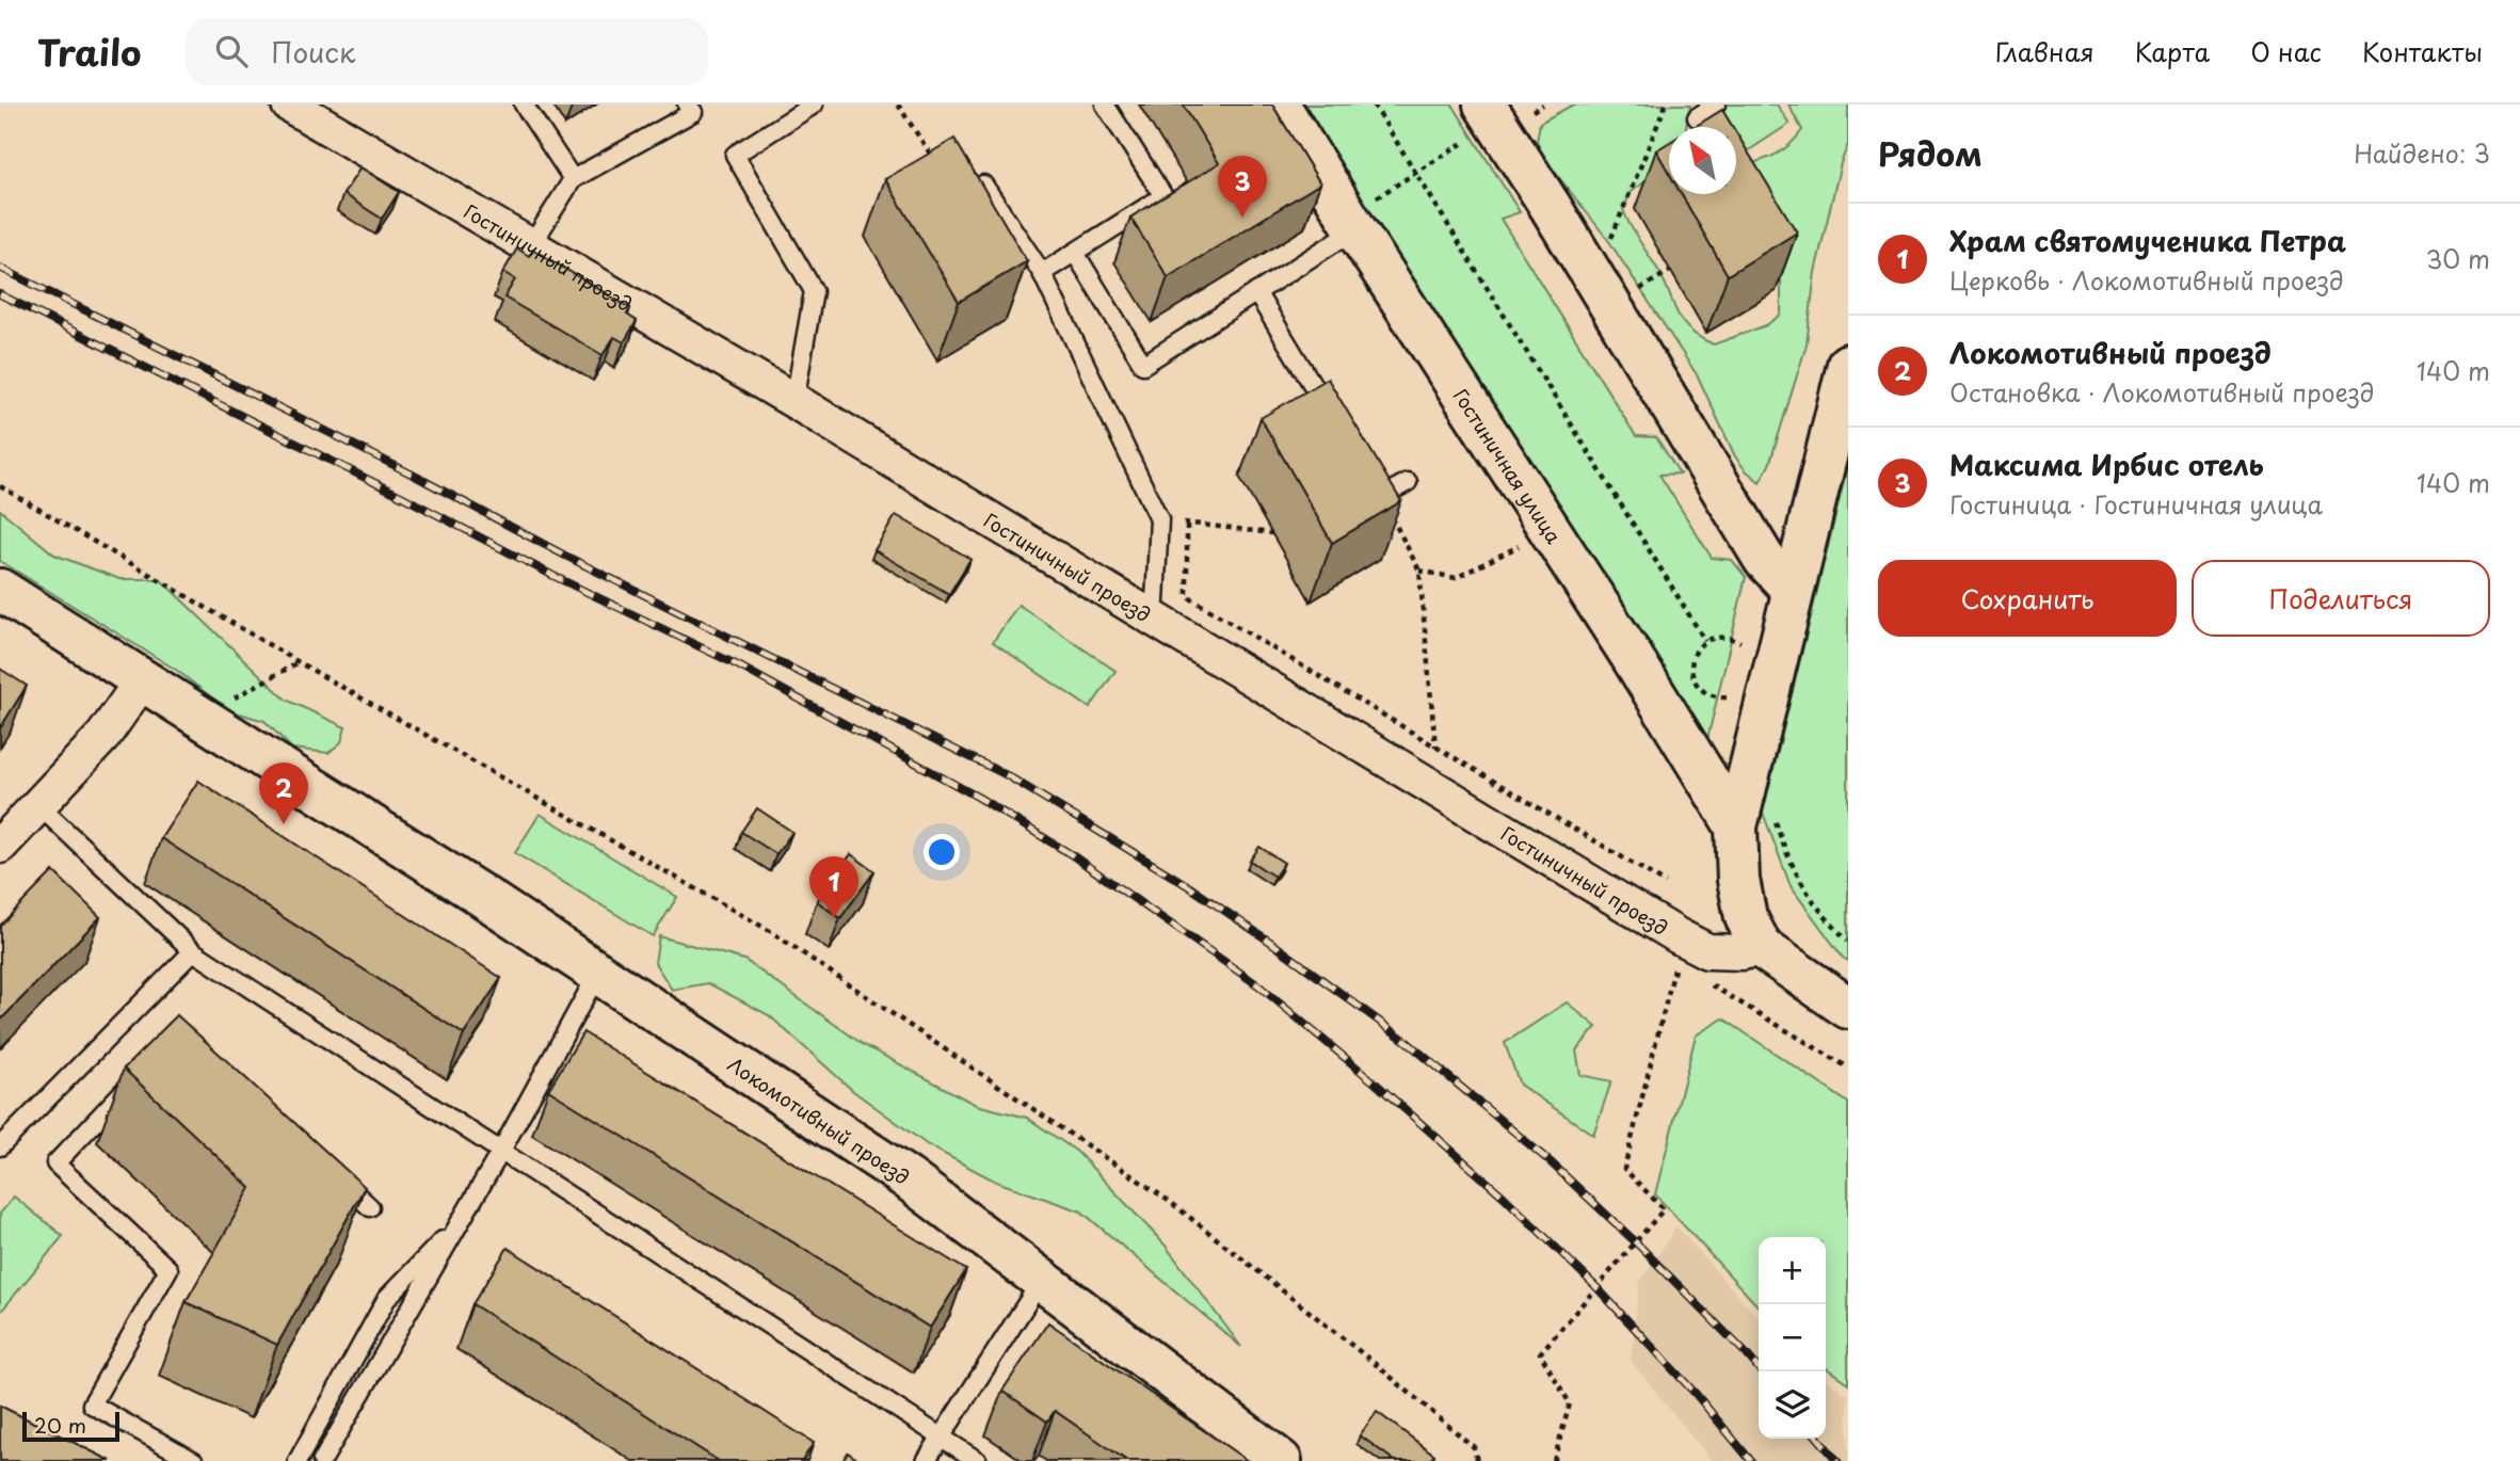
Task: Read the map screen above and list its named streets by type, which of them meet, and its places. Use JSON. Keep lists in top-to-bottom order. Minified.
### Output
{"streets":{"street":["Гостиничный проезд","Гостиничная улица","Локомотивный проезд"]},"scale_bar":"20 m","north":"top left","page":{"header":"Trailo","search":"Поиск","nav":["Главная","Карта","О нас","Контакты"],"heading":["Рядом","Найдено: 3"],"pins":["3","2","1"],"list":[{"mark":"1","name":"Храм святомученика Петра","note":"Церковь · Локомотивный проезд","value":"30 m"},{"mark":"2","name":"Локомотивный проезд","note":"Остановка · Локомотивный проезд","value":"140 m"},{"mark":"3","name":"Максима Ирбис отель","note":"Гостиница · Гостиничная улица","value":"140 m"}],"buttons":["Сохранить","Поделиться"],"map_buttons":["+","−"],"scale":"20 m"}}
